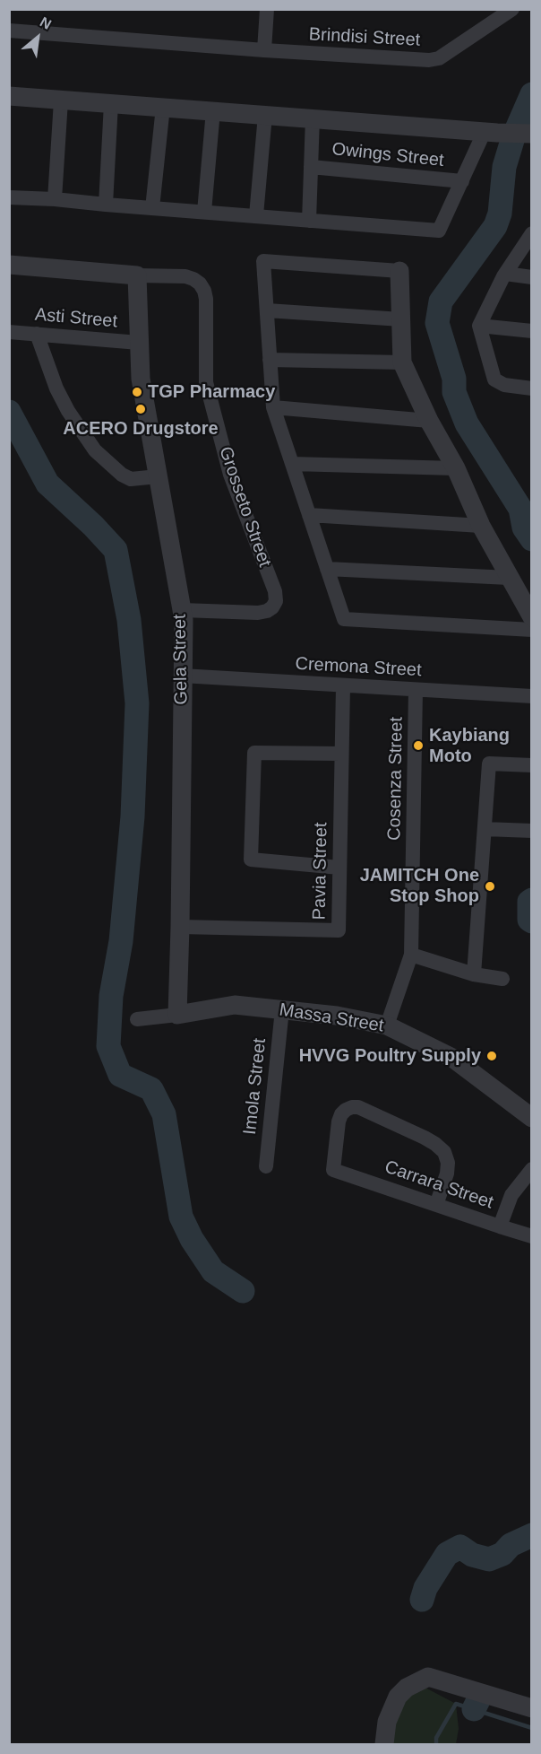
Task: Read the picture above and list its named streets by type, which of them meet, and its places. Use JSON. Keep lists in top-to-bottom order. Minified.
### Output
{"streets":{"street":["Brindisi Street","Owings Street","Asti Street","Grosseto Street","Gela Street","Cremona Street","Cosenza Street","Pavia Street","Massa Street","Imola Street","Carrara Street"]},"crossings":[["Asti Street","Gela Street"],["Grosseto Street","Gela Street"],["Gela Street","Cremona Street"],["Gela Street","Pavia Street"],["Gela Street","Massa Street"],["Cremona Street","Cosenza Street"],["Cremona Street","Pavia Street"],["Cosenza Street","Massa Street"],["Massa Street","Imola Street"]],"places":["TGP Pharmacy","ACERO Drugstore","Kaybiang Moto","JAMITCH One Stop Shop","HVVG Poultry Supply"],"north":"top right"}
